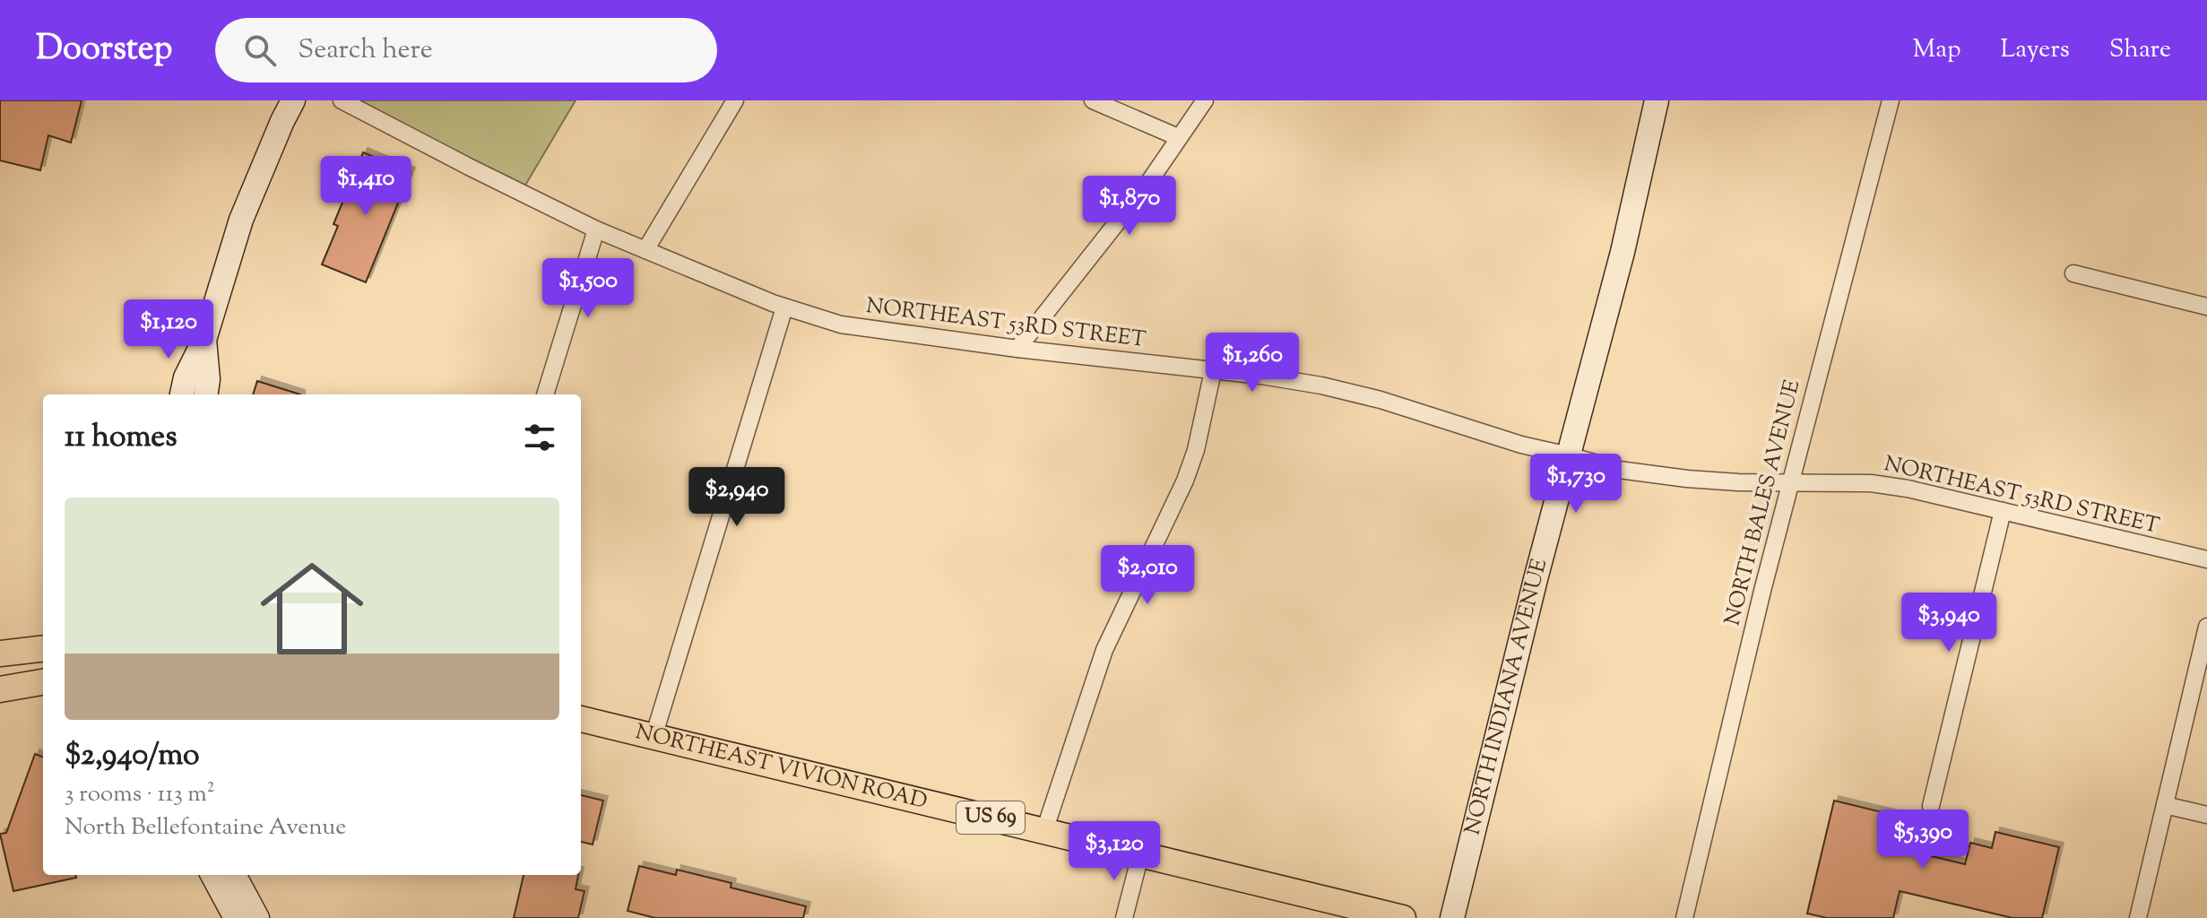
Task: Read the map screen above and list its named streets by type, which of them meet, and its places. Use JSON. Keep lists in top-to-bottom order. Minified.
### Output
{"streets":{"main road":["NORTHEAST VIVION ROAD","US 69"],"street":["NORTHEAST 53RD STREET","NORTH BALES AVENUE","NORTH INDIANA AVENUE"]},"crossings":[["NORTHEAST 53RD STREET","NORTH BALES AVENUE"],["NORTHEAST 53RD STREET","NORTH INDIANA AVENUE"]],"page":{"header":"Doorstep","search":"Search here","nav":["Map","Layers","Share"],"price":["$1,410","$1,870","$1,500","$1,120","$1,260","$1,730","$2,940","$2,010","$3,940","$5,390","$3,120"],"heading":"11 homes","list":[{"name":"$2,940/mo","note":"3 rooms · 113 m² · North Bellefontaine Avenue"}]}}
